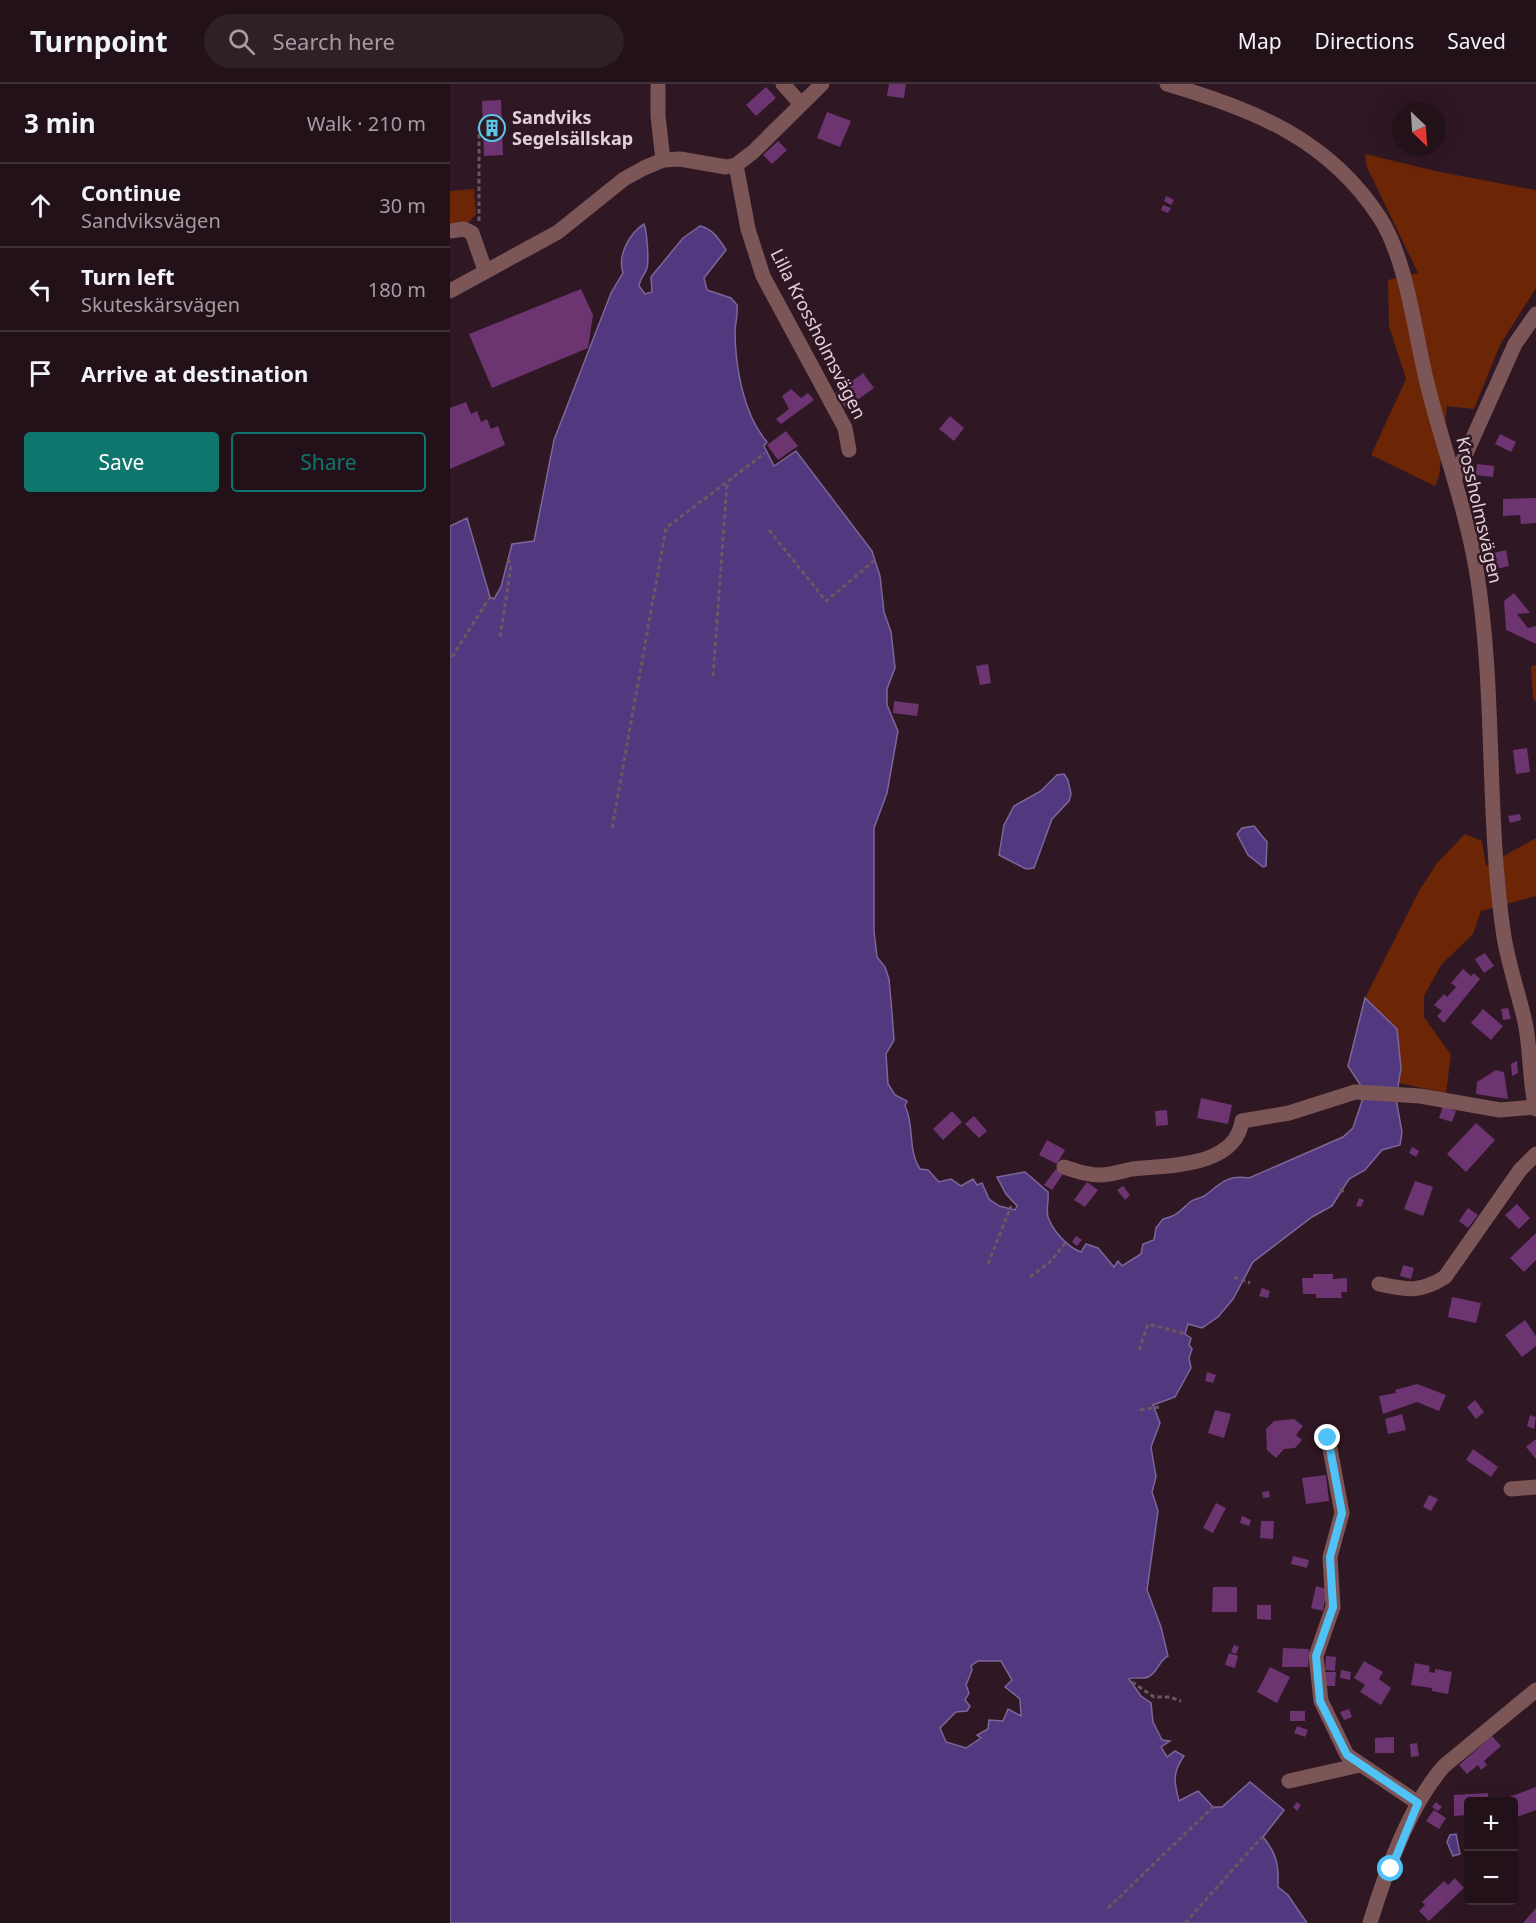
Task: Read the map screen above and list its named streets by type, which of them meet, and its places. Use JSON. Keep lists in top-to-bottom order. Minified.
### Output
{"streets":{"street":["Lilla Krossholmsvägen","Krossholmsvägen"]},"places":{"building":["Sandviks Segelsällskap"]},"north":"bottom right","page":{"header":"Turnpoint","search":"Search here","nav":["Map","Directions","Saved"],"heading":["3 min","Walk · 210 m"],"list":[["Continue","Sandviksvägen","30 m"],["Turn left","Skuteskärsvägen","180 m"],"Arrive at destination"],"buttons":["Save","Share"],"map_buttons":["+","−"]}}
